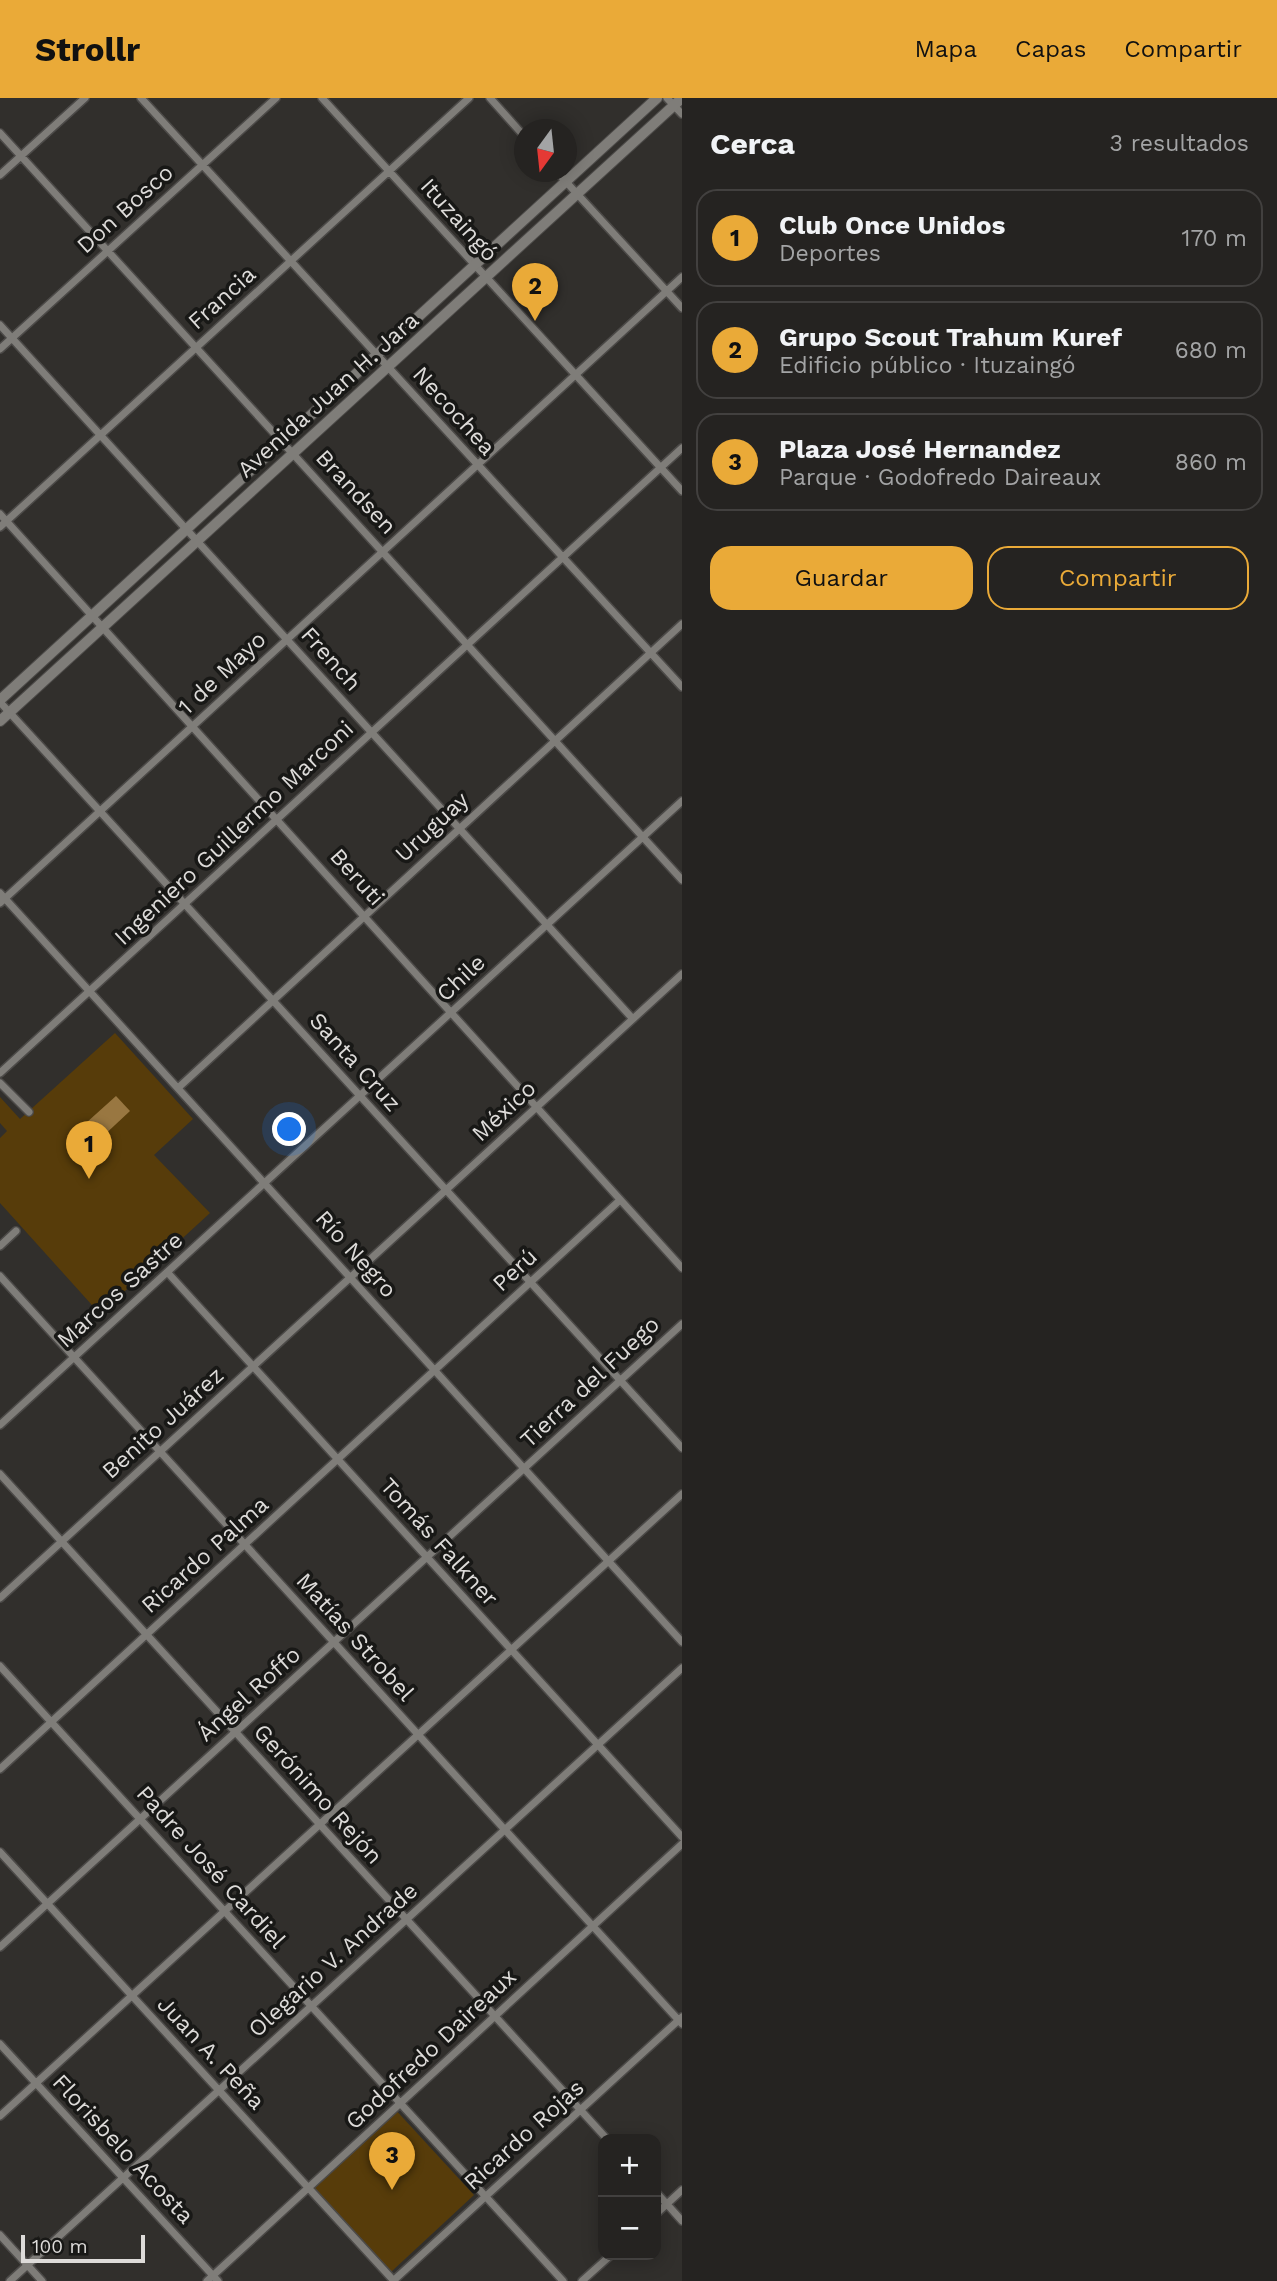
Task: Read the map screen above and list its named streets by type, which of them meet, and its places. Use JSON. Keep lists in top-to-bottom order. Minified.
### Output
{"streets":{"main road":["Avenida Juan H. Jara"],"street":["Don Bosco","Ituzaingó","Francia","Necochea","Brandsen","French","1 de Mayo","Uruguay","Ingeniero Guillermo Marconi","Beruti","Chile","Santa Cruz","México","Río Negro","Perú","Marcos Sastre","Tierra del Fuego","Benito Juárez","Tomás Falkner","Ricardo Palma","Matías Strobel","Ángel Roffo","Gerónimo Rejón","Padre José Cardiel","Olegario V. Andrade","Godofredo Daireaux","Juan A. Peña","Ricardo Rojas","Florisbelo Acosta"]},"crossings":[["Don Bosco","Necochea"],["Don Bosco","Brandsen"],["Don Bosco","French"],["Ituzaingó","Francia"],["Ituzaingó","Avenida Juan H. Jara"],["Ituzaingó","1 de Mayo"],["Ituzaingó","Ingeniero Guillermo Marconi"],["Francia","Necochea"],["Francia","Brandsen"],["Francia","French"],["Francia","Beruti"],["Avenida Juan H. Jara","Necochea"],["Avenida Juan H. Jara","Brandsen"],["Avenida Juan H. Jara","French"],["Avenida Juan H. Jara","Beruti"],["Avenida Juan H. Jara","Santa Cruz"],["Necochea","1 de Mayo"],["Necochea","Uruguay"],["Necochea","Ingeniero Guillermo Marconi"],["Brandsen","1 de Mayo"],["Brandsen","Uruguay"],["Brandsen","Ingeniero Guillermo Marconi"],["Brandsen","Chile"],["French","1 de Mayo"],["French","Uruguay"],["French","Ingeniero Guillermo Marconi"],["French","Chile"],["French","México"],["1 de Mayo","Beruti"],["1 de Mayo","Santa Cruz"],["1 de Mayo","Río Negro"],["Uruguay","Beruti"],["Uruguay","Santa Cruz"],["Uruguay","Río Negro"],["Ingeniero Guillermo Marconi","Beruti"],["Ingeniero Guillermo Marconi","Santa Cruz"],["Ingeniero Guillermo Marconi","Río Negro"],["Beruti","Chile"],["Beruti","México"],["Beruti","Perú"],["Chile","Santa Cruz"],["Chile","Río Negro"],["Chile","Marcos Sastre"],["Santa Cruz","México"],["Santa Cruz","Perú"],["Santa Cruz","Tierra del Fuego"],["México","Río Negro"],["México","Benito Juárez"],["Río Negro","Perú"],["Río Negro","Marcos Sastre"],["Río Negro","Tierra del Fuego"],["Río Negro","Benito Juárez"],["Río Negro","Ricardo Palma"],["Río Negro","Ángel Roffo"],["Perú","Ricardo Palma"],["Marcos Sastre","Tomás Falkner"],["Marcos Sastre","Matías Strobel"],["Tierra del Fuego","Ángel Roffo"],["Benito Juárez","Tomás Falkner"],["Benito Juárez","Matías Strobel"],["Benito Juárez","Gerónimo Rejón"],["Tomás Falkner","Ricardo Palma"],["Tomás Falkner","Ángel Roffo"],["Tomás Falkner","Olegario V. Andrade"],["Ricardo Palma","Matías Strobel"],["Ricardo Palma","Gerónimo Rejón"],["Ricardo Palma","Padre José Cardiel"],["Matías Strobel","Ángel Roffo"],["Matías Strobel","Olegario V. Andrade"],["Matías Strobel","Godofredo Daireaux"],["Matías Strobel","Ricardo Rojas"],["Ángel Roffo","Gerónimo Rejón"],["Ángel Roffo","Padre José Cardiel"],["Ángel Roffo","Juan A. Peña"],["Gerónimo Rejón","Olegario V. Andrade"],["Gerónimo Rejón","Godofredo Daireaux"],["Gerónimo Rejón","Ricardo Rojas"],["Padre José Cardiel","Olegario V. Andrade"],["Padre José Cardiel","Godofredo Daireaux"],["Padre José Cardiel","Ricardo Rojas"],["Olegario V. Andrade","Juan A. Peña"],["Olegario V. Andrade","Florisbelo Acosta"],["Godofredo Daireaux","Juan A. Peña"],["Godofredo Daireaux","Florisbelo Acosta"],["Juan A. Peña","Ricardo Rojas"]],"scale_bar":"100 m","north":"bottom","page":{"header":"Strollr","nav":["Mapa","Capas","Compartir"],"heading":["Cerca","3 resultados"],"list":[{"mark":"1","name":"Club Once Unidos","note":"Deportes","value":"170 m"},{"mark":"2","name":"Grupo Scout Trahum Kuref","note":"Edificio público · Ituzaingó","value":"680 m"},{"mark":"3","name":"Plaza José Hernandez","note":"Parque · Godofredo Daireaux","value":"860 m"}],"pins":["2","1","3"],"buttons":["Guardar","Compartir"],"map_buttons":["+","−"],"scale":"100 m"}}
